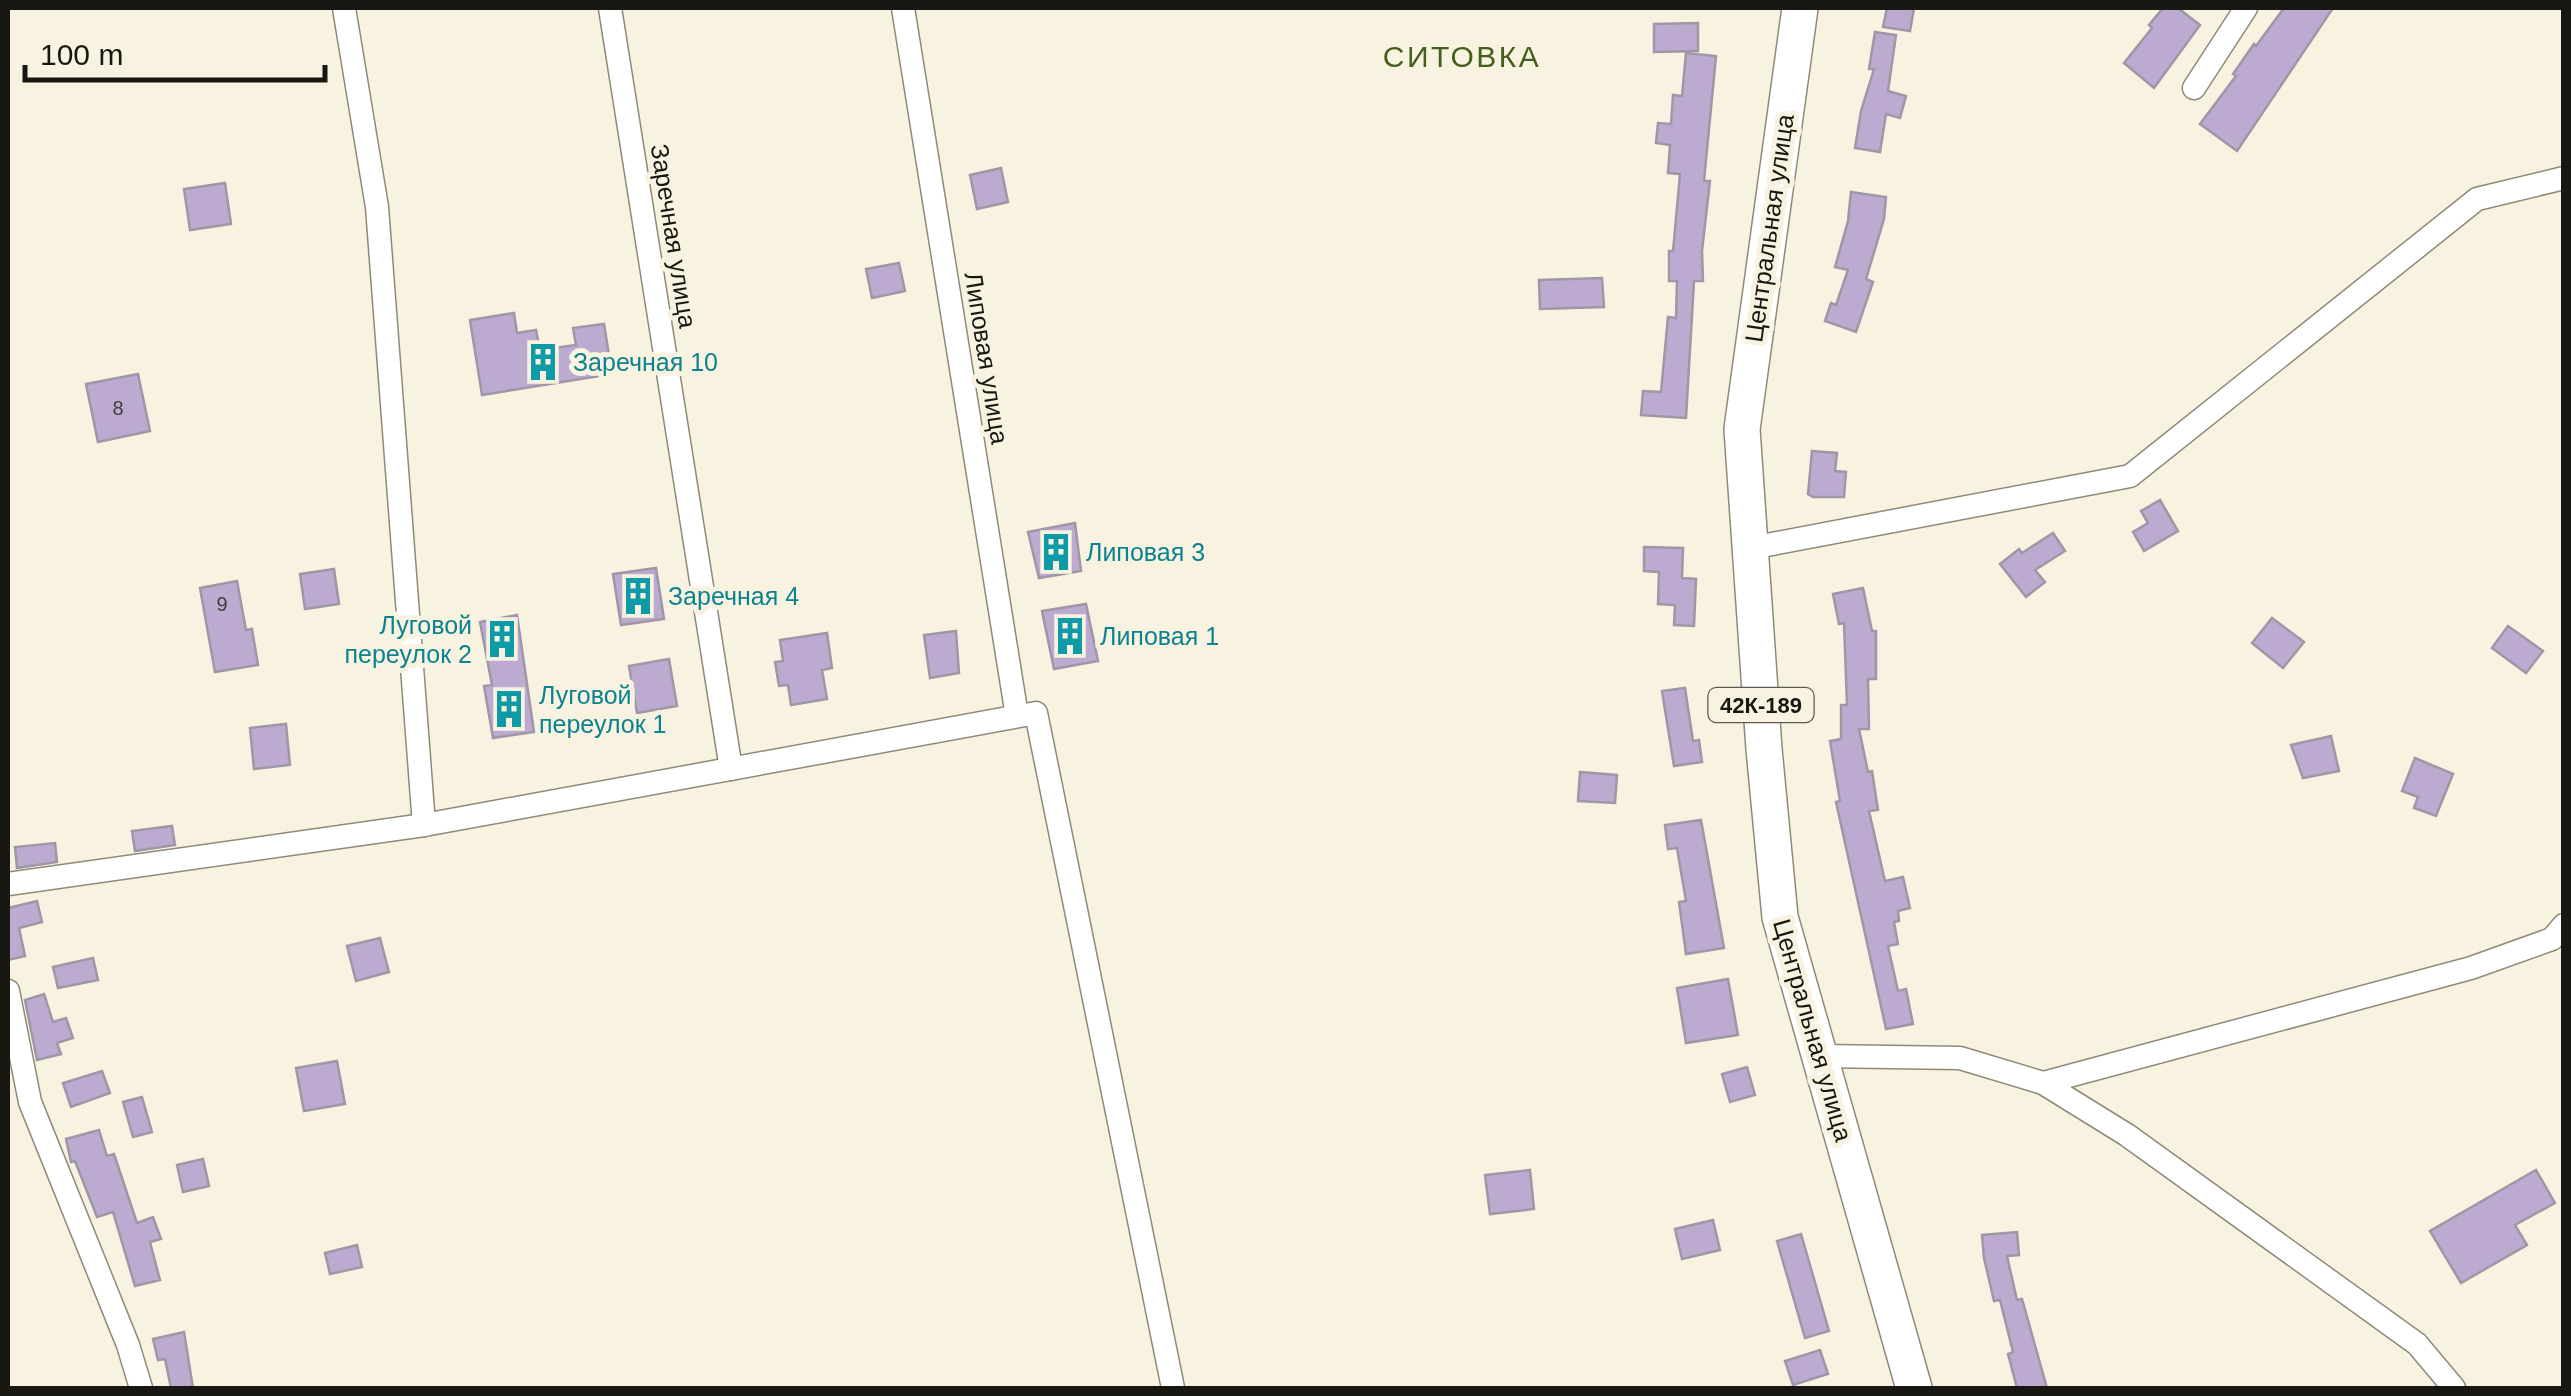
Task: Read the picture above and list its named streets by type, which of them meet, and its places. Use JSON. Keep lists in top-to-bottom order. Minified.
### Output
{"streets":{"main road":["Центральная улица","42К-189"],"street":["Заречная улица","Липовая улица"]},"districts":["СИТОВКА"],"places":{"building":["Заречная 10","Липовая 3","Заречная 4","Липовая 1","Луговой переулок 2","Луговой переулок 1"]},"house_numbers":["8","9"],"scale_bar":"100 m"}
